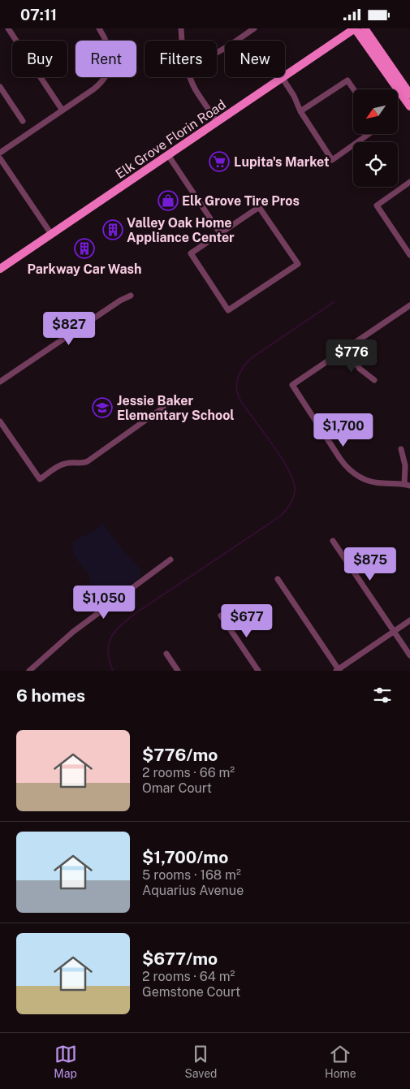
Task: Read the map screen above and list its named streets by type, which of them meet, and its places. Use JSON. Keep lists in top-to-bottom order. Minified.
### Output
{"streets":{"main road":["Elk Grove Florin Road"]},"places":{"supermarket":["Lupita's Market"],"shop":["Elk Grove Tire Pros"],"building":["Valley Oak Home Appliance Center","Parkway Car Wash"],"school or university":["Jessie Baker Elementary School"]},"north":"bottom left","page":{"status":"07:11","chip":["Buy","Rent","Filters","New"],"price":["$827","$776","$1,700","$875","$1,050","$677"],"heading":"6 homes","list":[{"name":"$776/mo","note":"2 rooms · 66 m² · Omar Court"},{"name":"$1,700/mo","note":"5 rooms · 168 m² · Aquarius Avenue"},{"name":"$677/mo","note":"2 rooms · 64 m² · Gemstone Court"}],"tabs":["Map","Saved","Home"]}}
